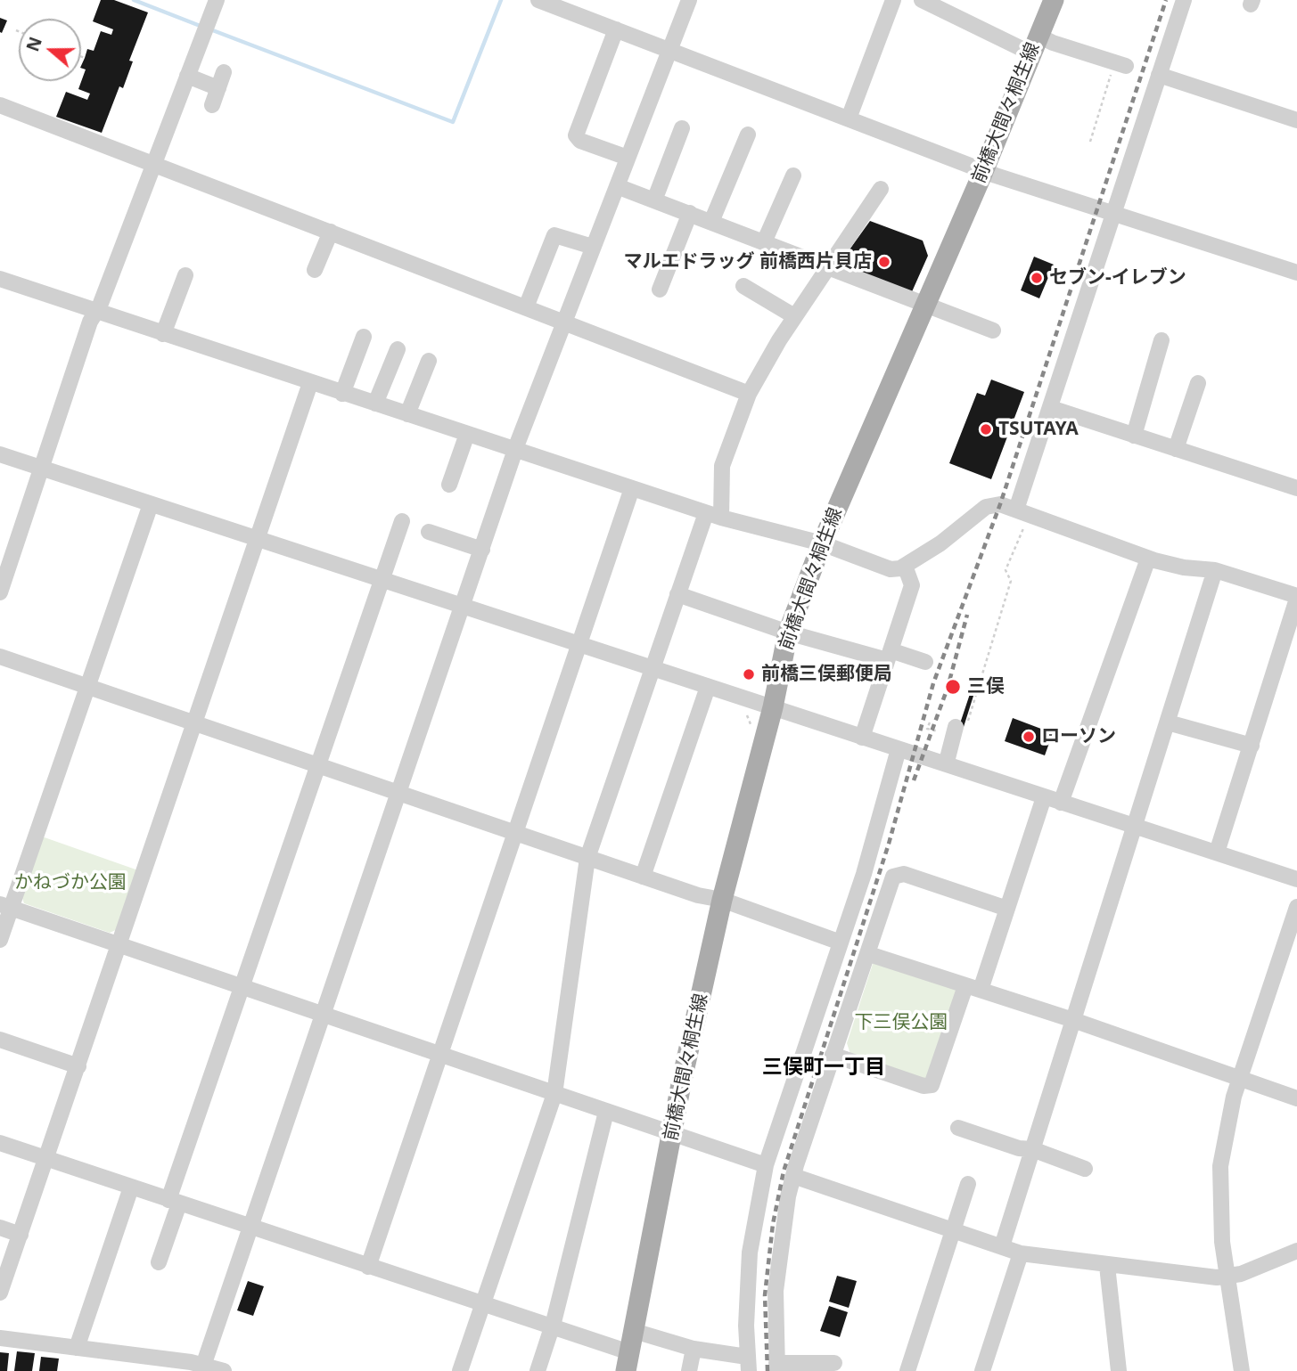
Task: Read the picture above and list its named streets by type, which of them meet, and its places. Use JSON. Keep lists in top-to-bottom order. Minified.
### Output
{"streets":{"main road":["前橋大間々桐生線"]},"districts":["三俣町一丁目"],"parks":["かねづか公園","下三俣公園"],"places":["マルエドラッグ 前橋西片貝店","セブン-イレブン","TSUTAYA","前橋三俣郵便局","三俣","ローソン"],"north":"left"}
